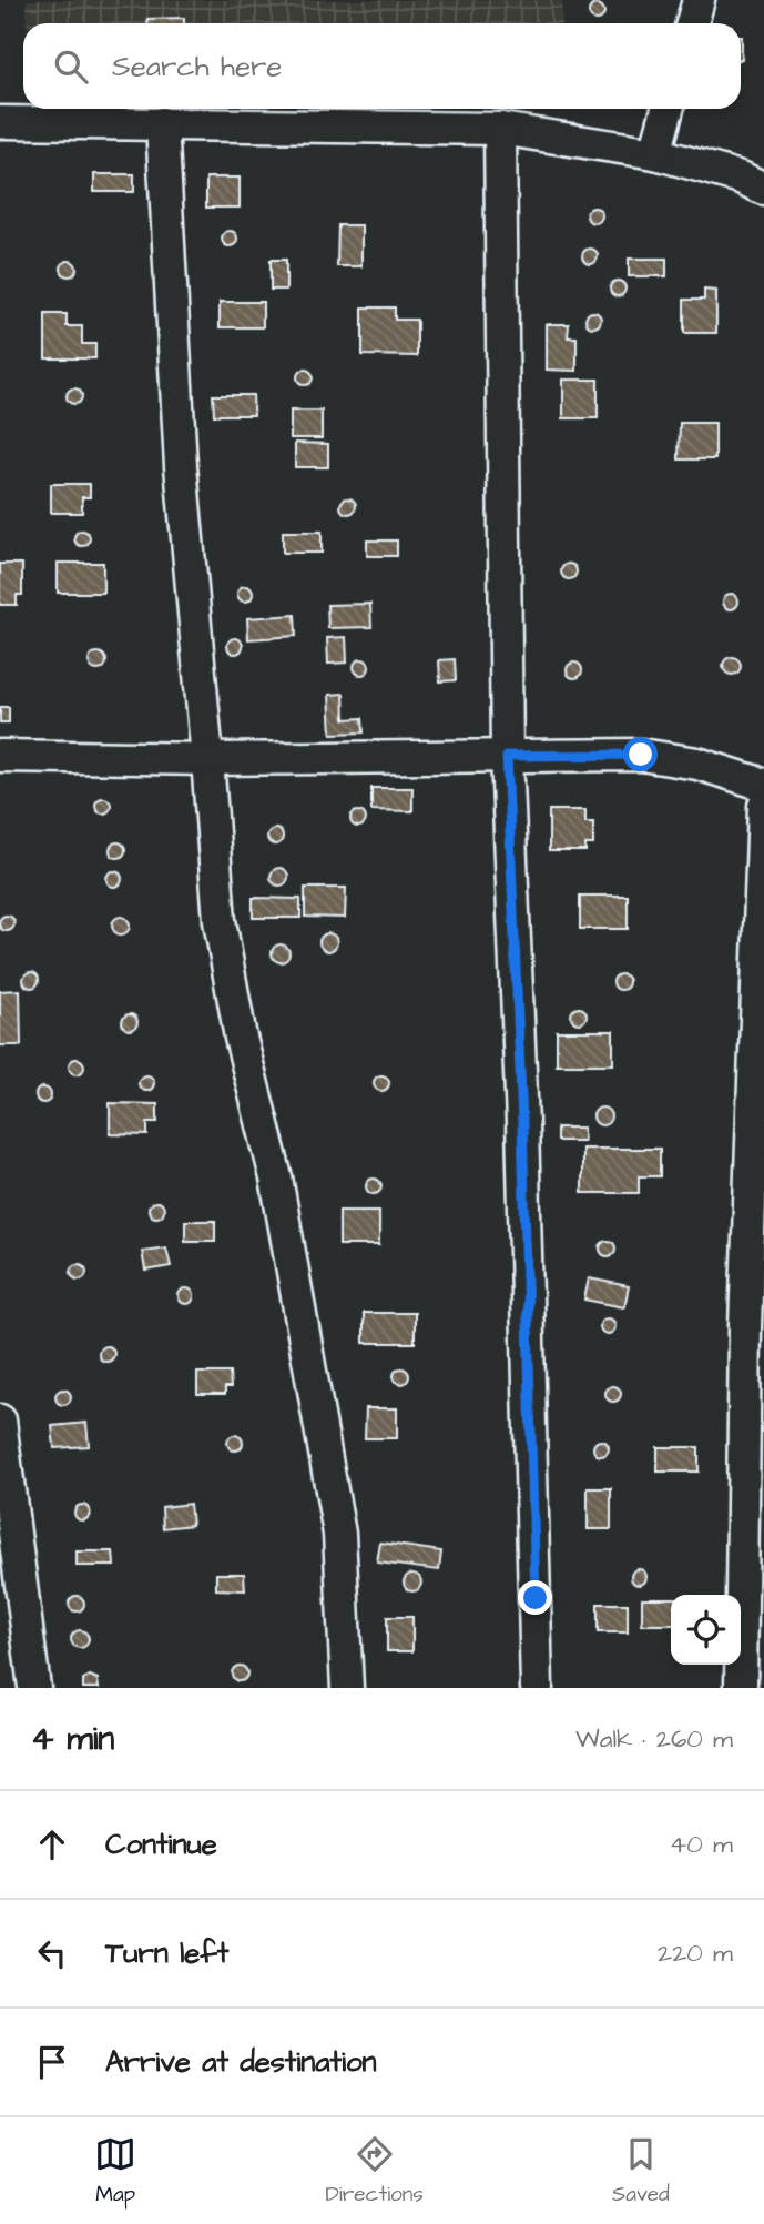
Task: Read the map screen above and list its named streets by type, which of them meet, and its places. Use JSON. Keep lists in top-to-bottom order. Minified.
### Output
{"page":{"search":"Search here","heading":["4 min","Walk · 260 m"],"list":[["Continue","40 m"],["Turn left","220 m"],"Arrive at destination"],"nav":["Map","Directions","Saved"]}}
